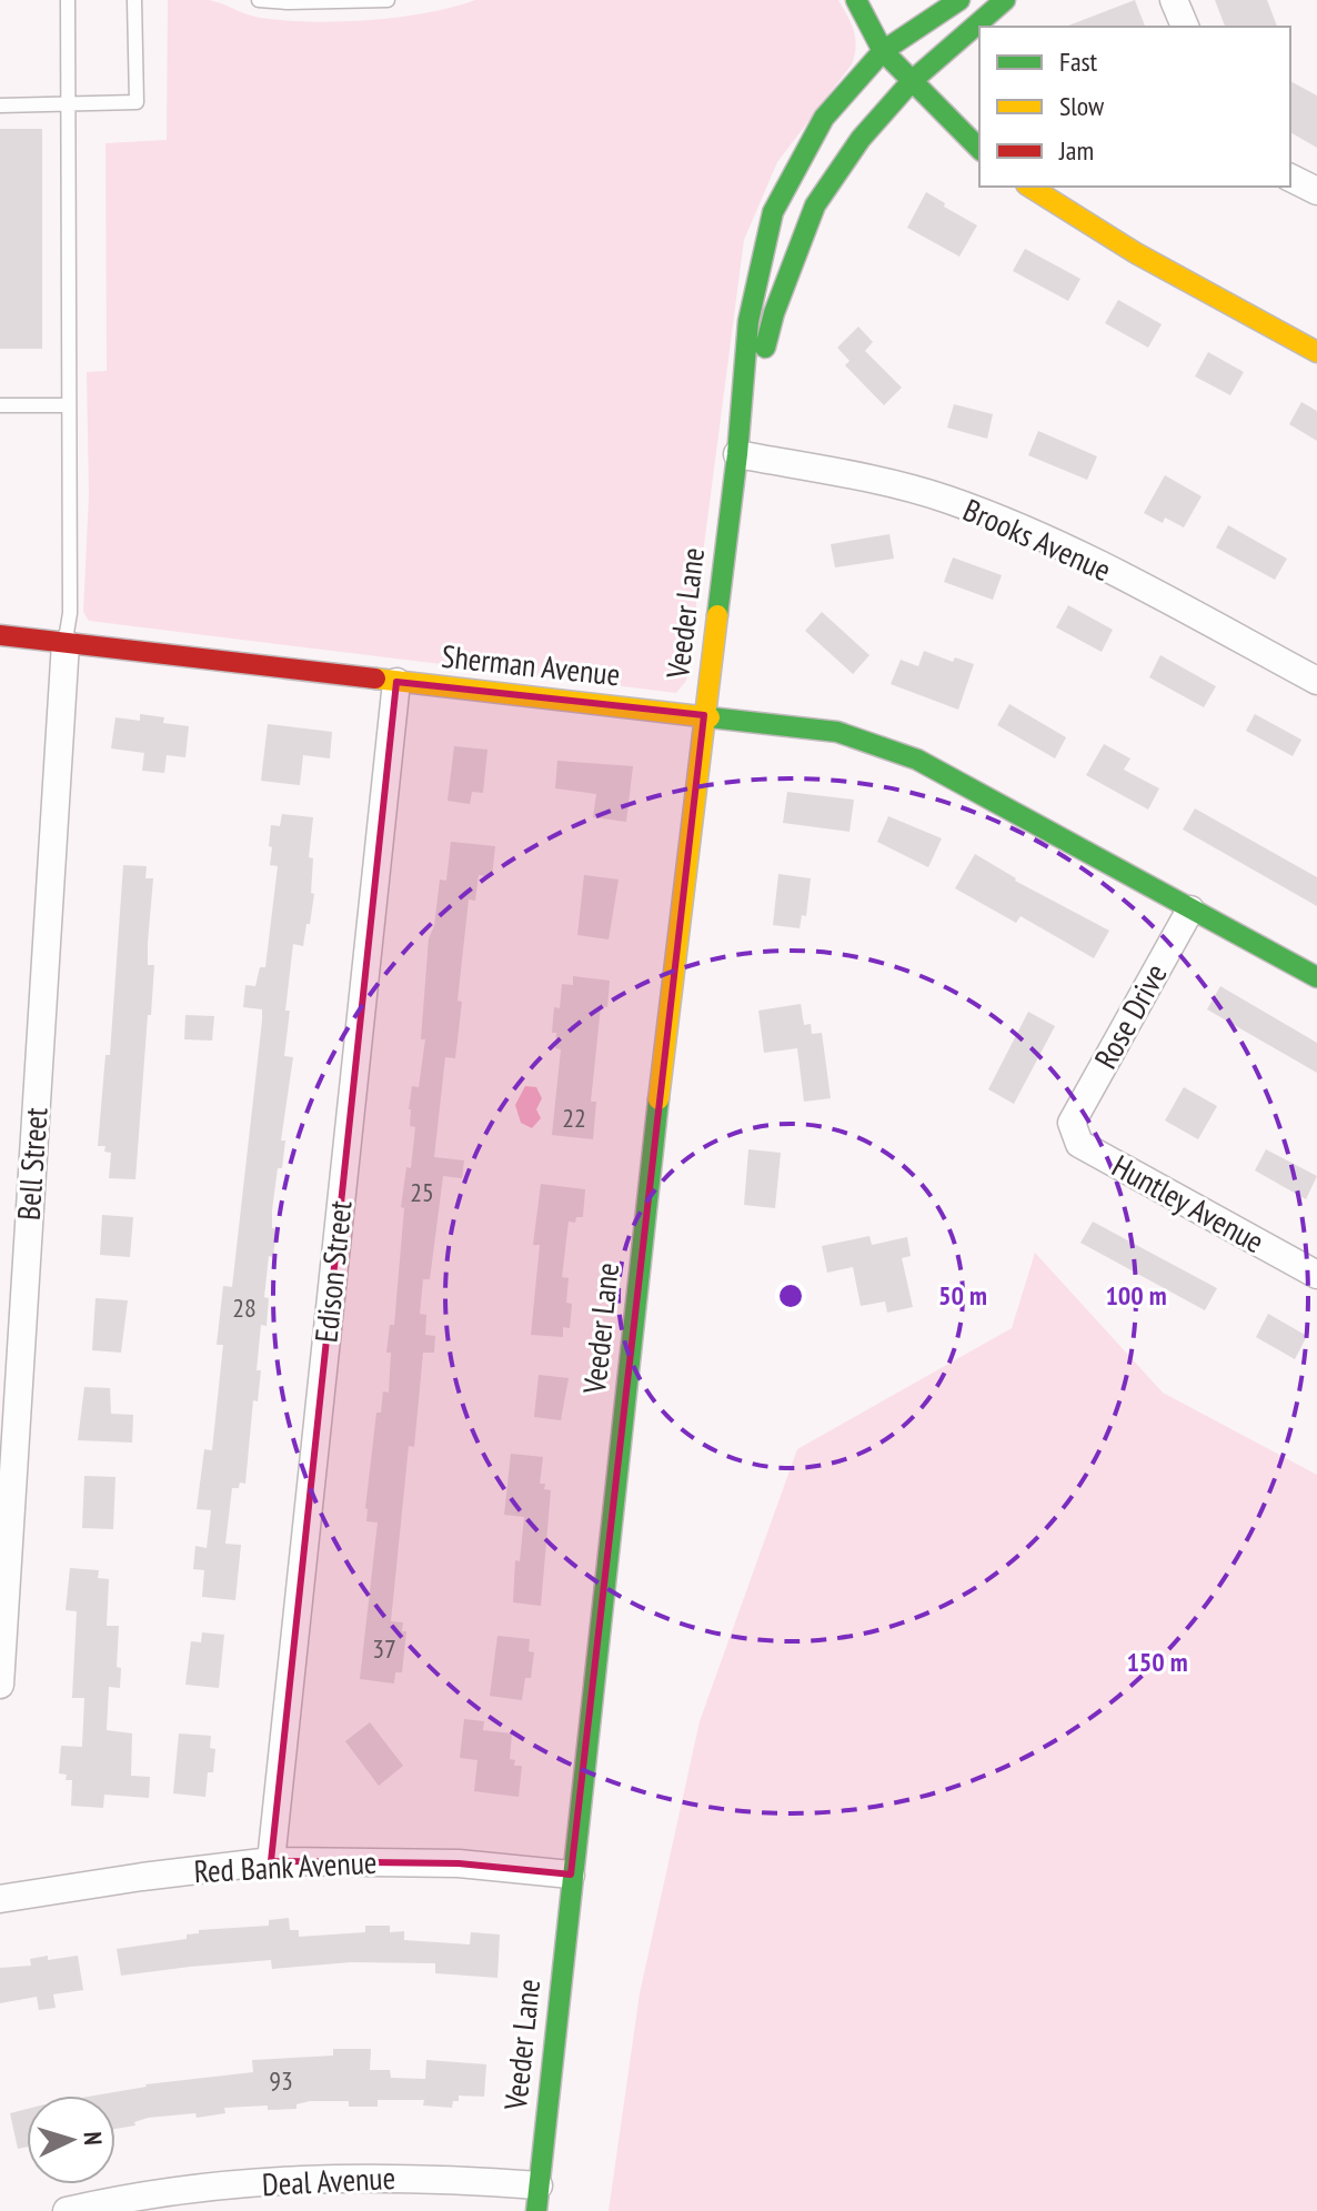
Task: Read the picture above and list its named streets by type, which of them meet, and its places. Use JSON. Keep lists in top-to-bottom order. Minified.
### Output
{"streets":{"street":["Brooks Avenue","Veeder Lane","Sherman Avenue","Rose Drive","Bell Street","Huntley Avenue","Edison Street","Red Bank Avenue","Deal Avenue"]},"crossings":[["Brooks Avenue","Veeder Lane"],["Veeder Lane","Sherman Avenue"],["Veeder Lane","Red Bank Avenue"],["Veeder Lane","Deal Avenue"],["Sherman Avenue","Rose Drive"],["Sherman Avenue","Bell Street"],["Sherman Avenue","Edison Street"],["Rose Drive","Huntley Avenue"],["Edison Street","Red Bank Avenue"]],"house_numbers":["22","25","28","37","93"],"legend":["Fast","Slow","Jam"],"north":"right","rings":["50 m","100 m","150 m"]}
